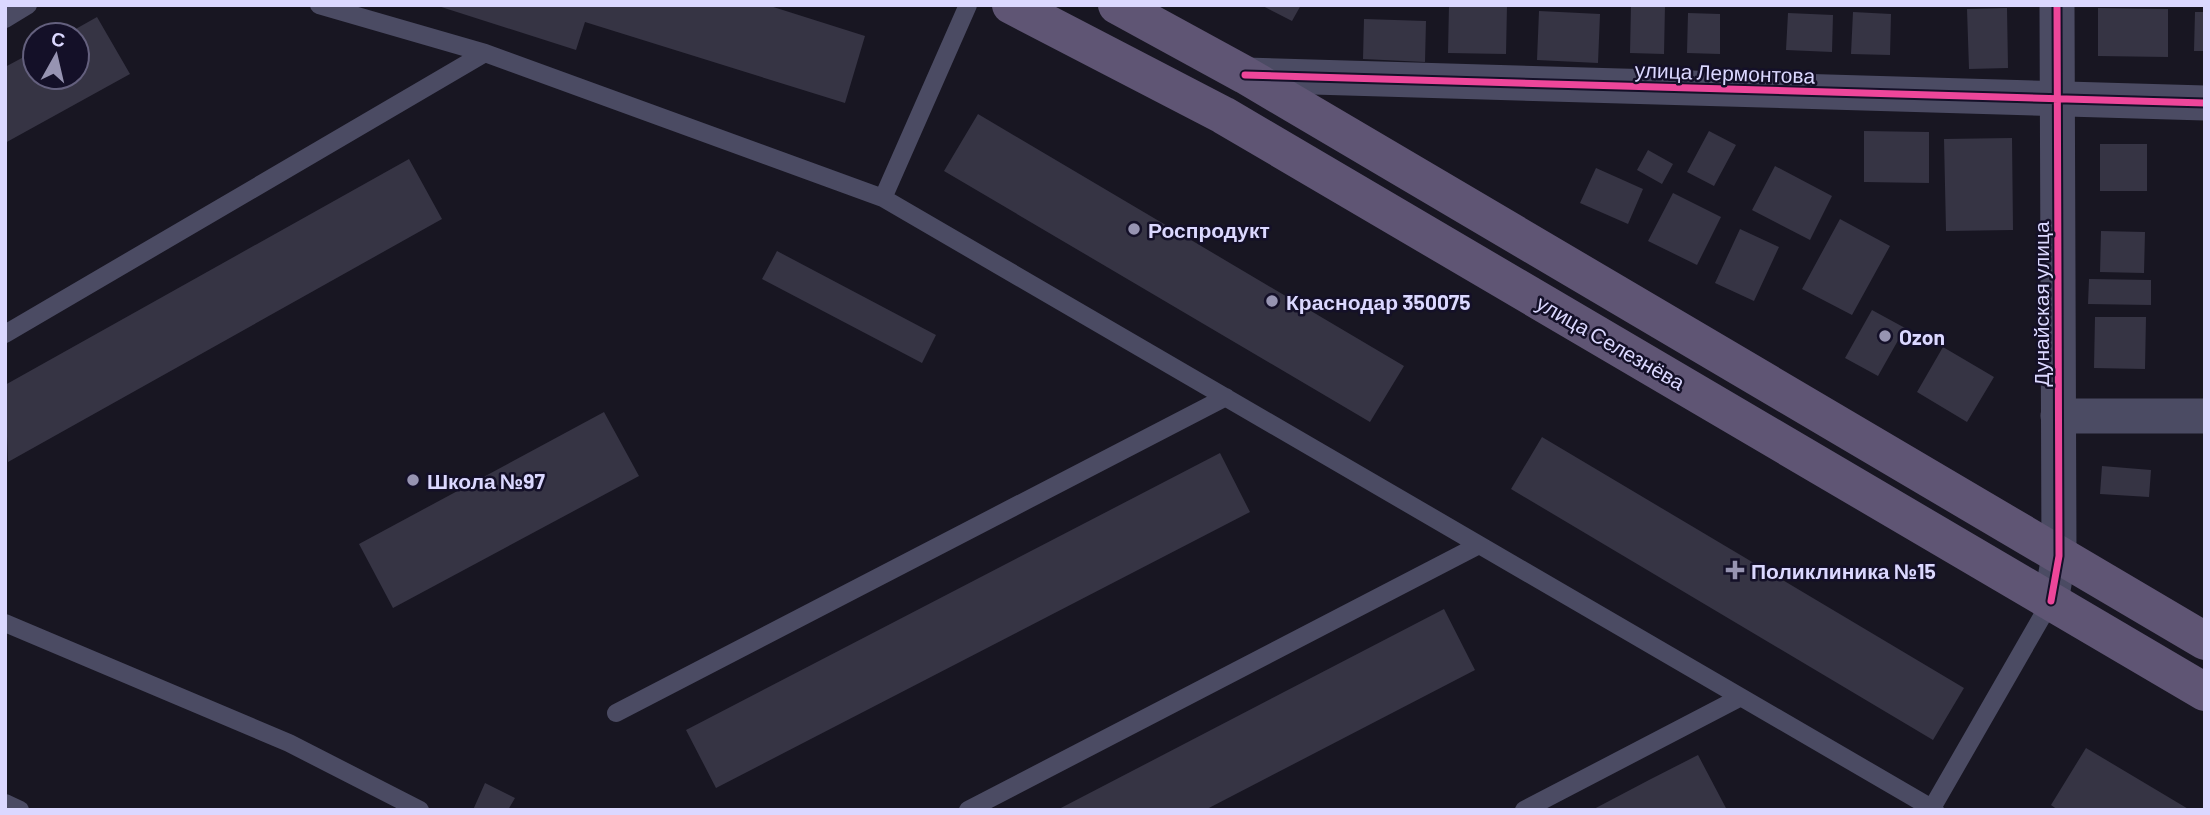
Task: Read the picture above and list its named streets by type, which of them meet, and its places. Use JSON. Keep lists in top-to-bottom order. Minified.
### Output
{"streets":{"main road":["улица Селезнёва"],"street":["улица Лермонтова","Дунайская улица"]},"crossings":[["улица Лермонтова","Дунайская улица"],["улица Лермонтова","улица Селезнёва"],["Дунайская улица","улица Селезнёва"]],"places":{"other":["Роспродукт","Краснодар 350075","Ozon","Школа №97"],"health":["Поликлиника №15"]},"north":"top"}
